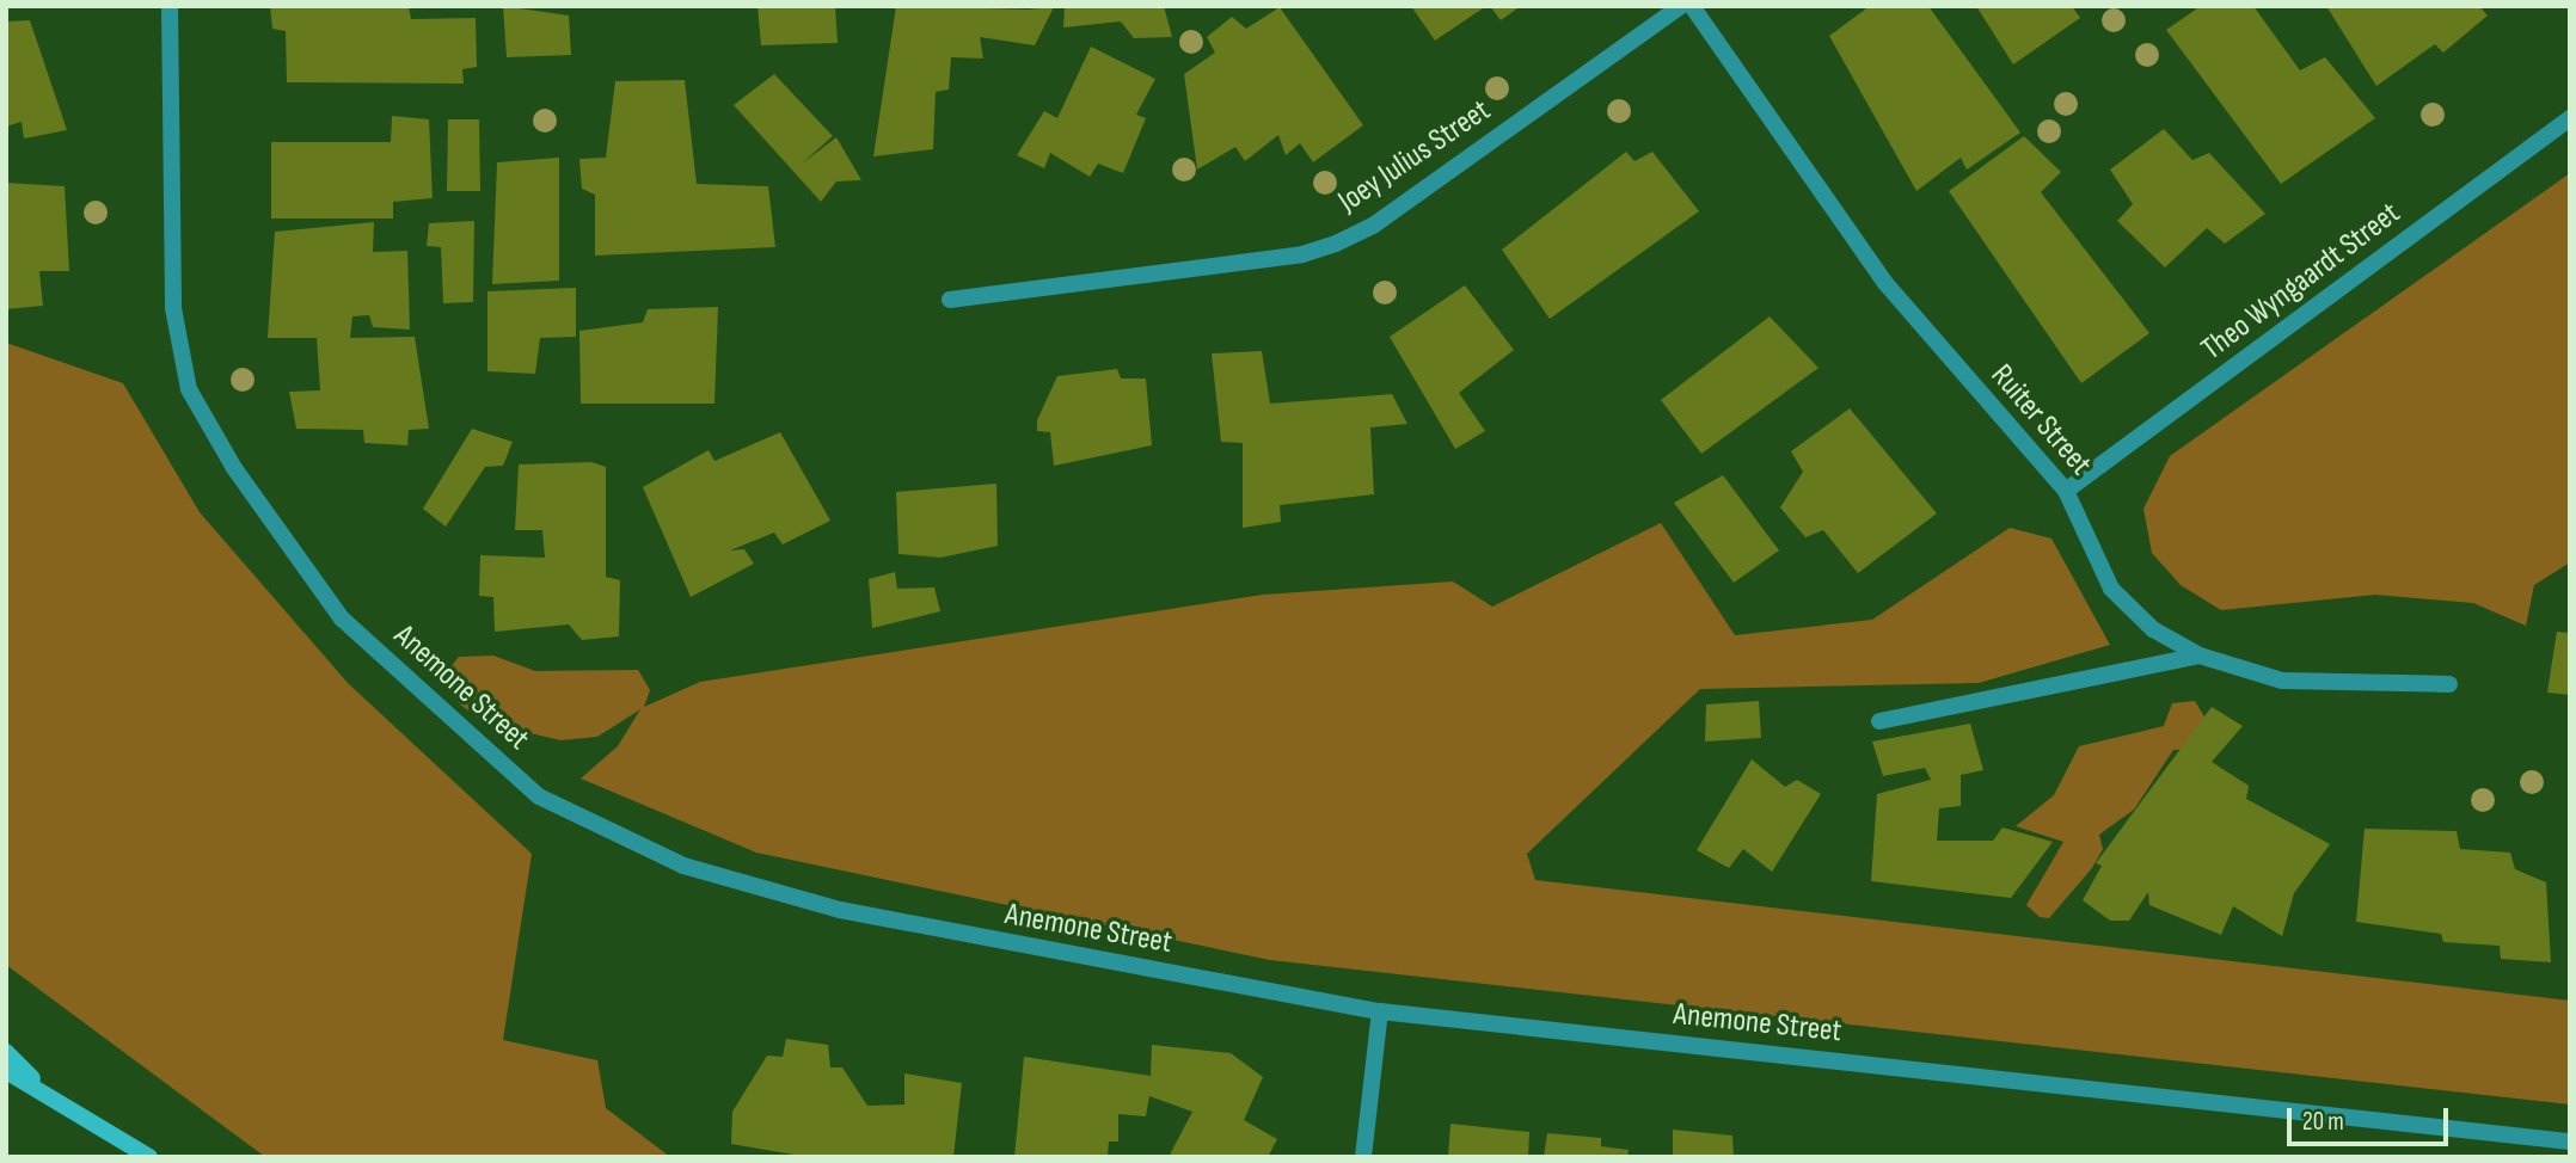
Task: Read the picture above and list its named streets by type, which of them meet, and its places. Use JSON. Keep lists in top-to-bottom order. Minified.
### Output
{"streets":{"street":["Joey Julius Street","Theo Wyngaardt Street","Ruiter Street","Anemone Street"]},"crossings":[["Theo Wyngaardt Street","Ruiter Street"]],"scale_bar":"20 m"}
